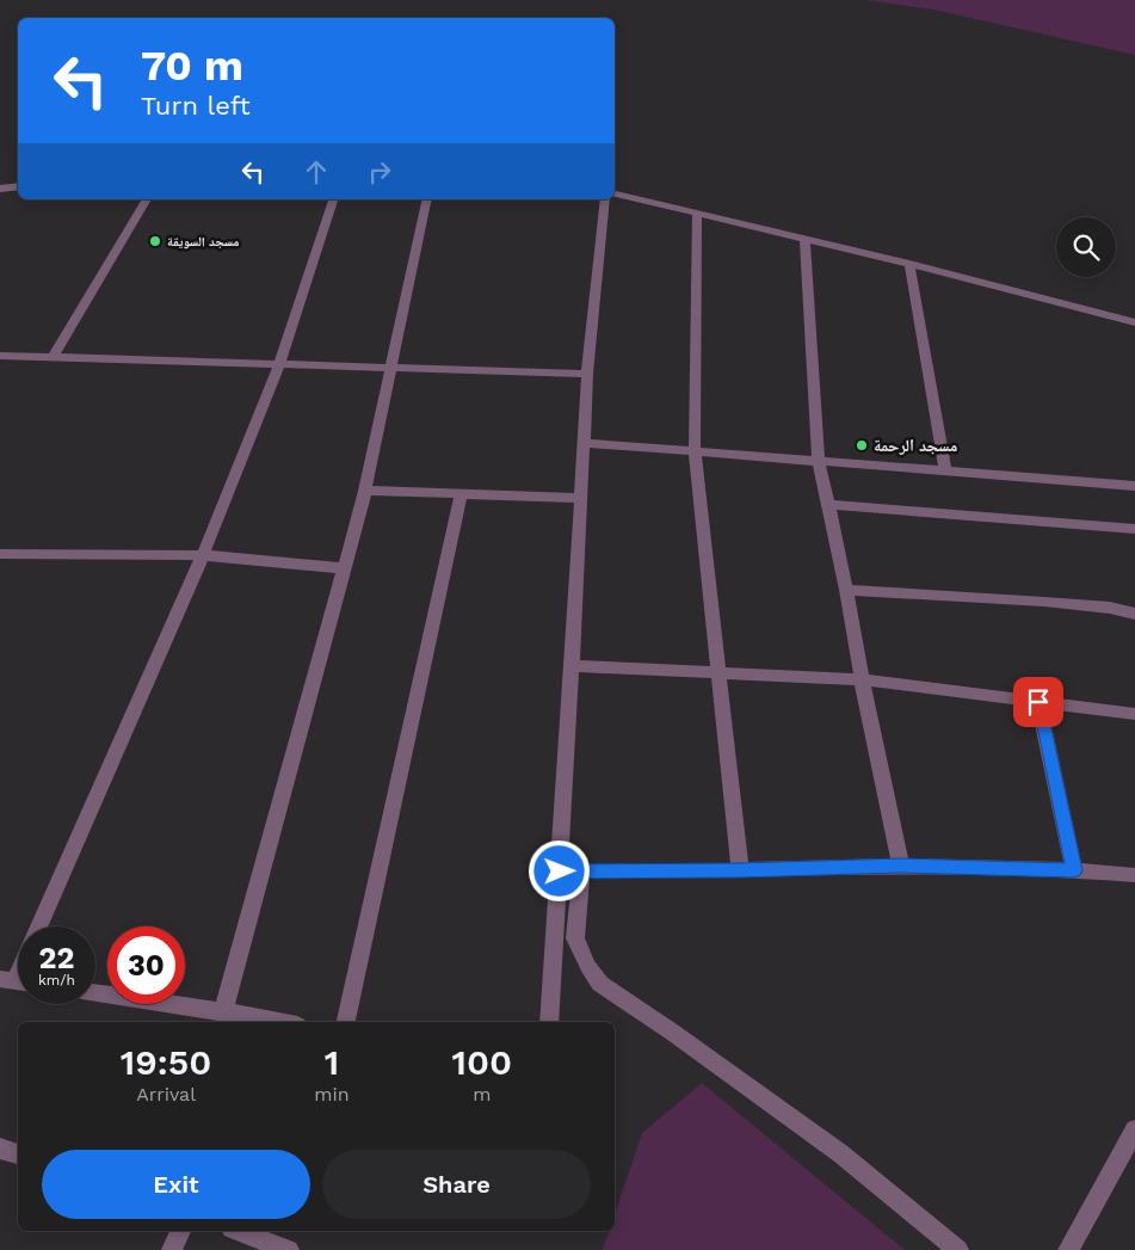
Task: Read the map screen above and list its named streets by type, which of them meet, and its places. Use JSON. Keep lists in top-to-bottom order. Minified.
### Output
{"places":["مسجد السويقة","مسجد الرحمة"],"page":{"turn":["70 m","Turn left"],"speed":"22 km/h","limit":"30","eta":["19:50","Arrival","1","min","100","m"],"buttons":["Exit","Share"]}}
